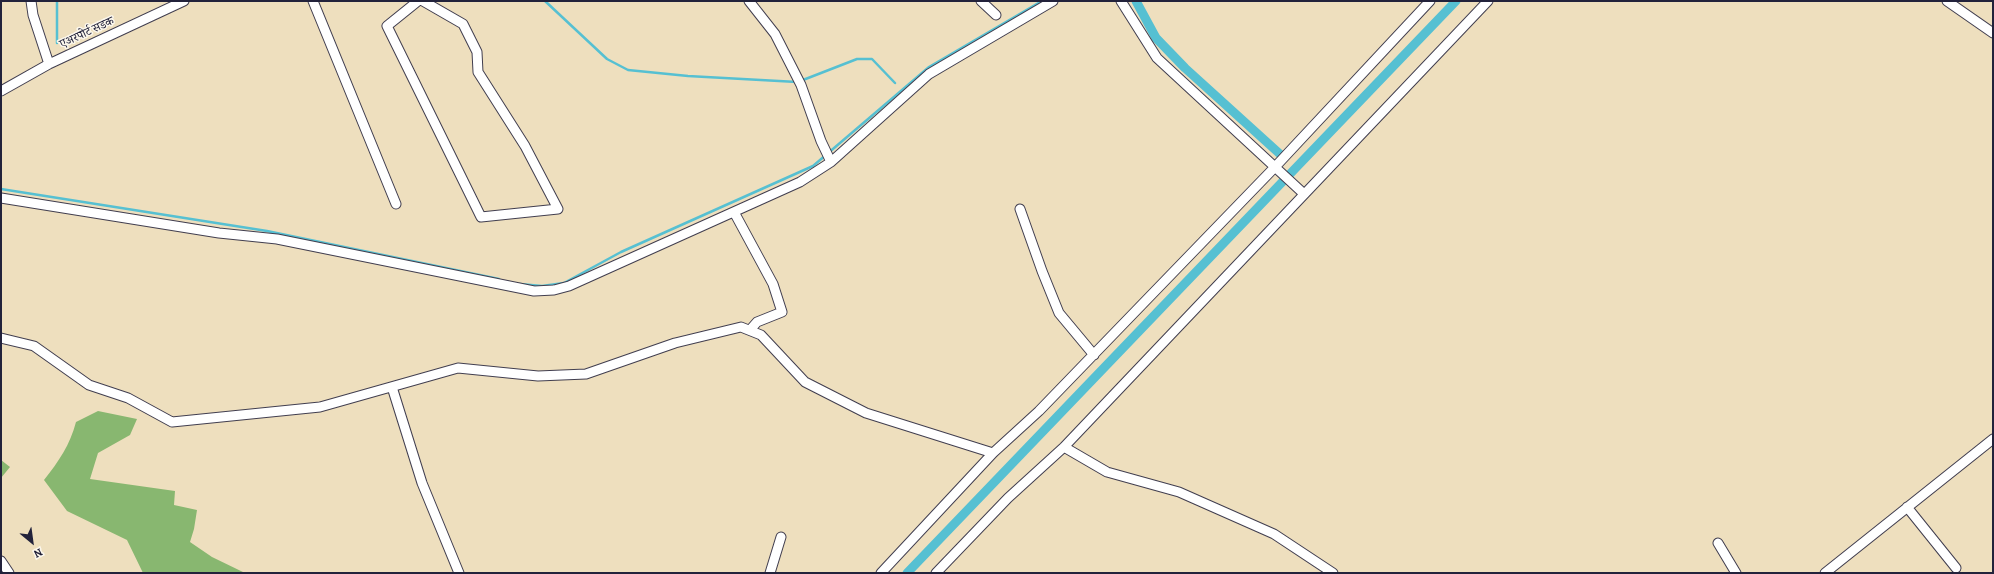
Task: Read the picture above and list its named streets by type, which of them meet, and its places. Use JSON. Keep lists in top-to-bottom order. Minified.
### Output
{"streets":{"street":["एअरपोर्ट सडक"]},"north":"bottom right"}
